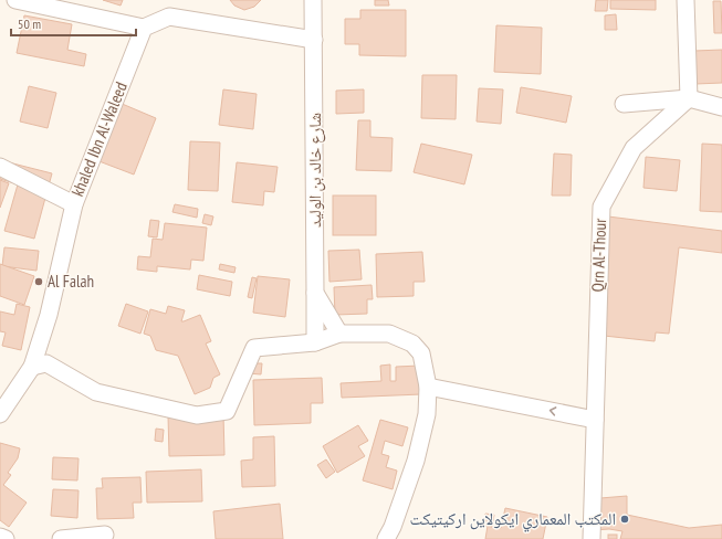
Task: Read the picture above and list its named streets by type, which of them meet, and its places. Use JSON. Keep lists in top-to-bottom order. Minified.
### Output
{"streets":{"street":["khaled Ibn Al-Waleed","شارع خالد بن الوليد","Qrn Al-Thour"]},"places":["Al Falah","المكتب المعماري ايكولاين اركيتيكت"],"scale_bar":"50 m"}
